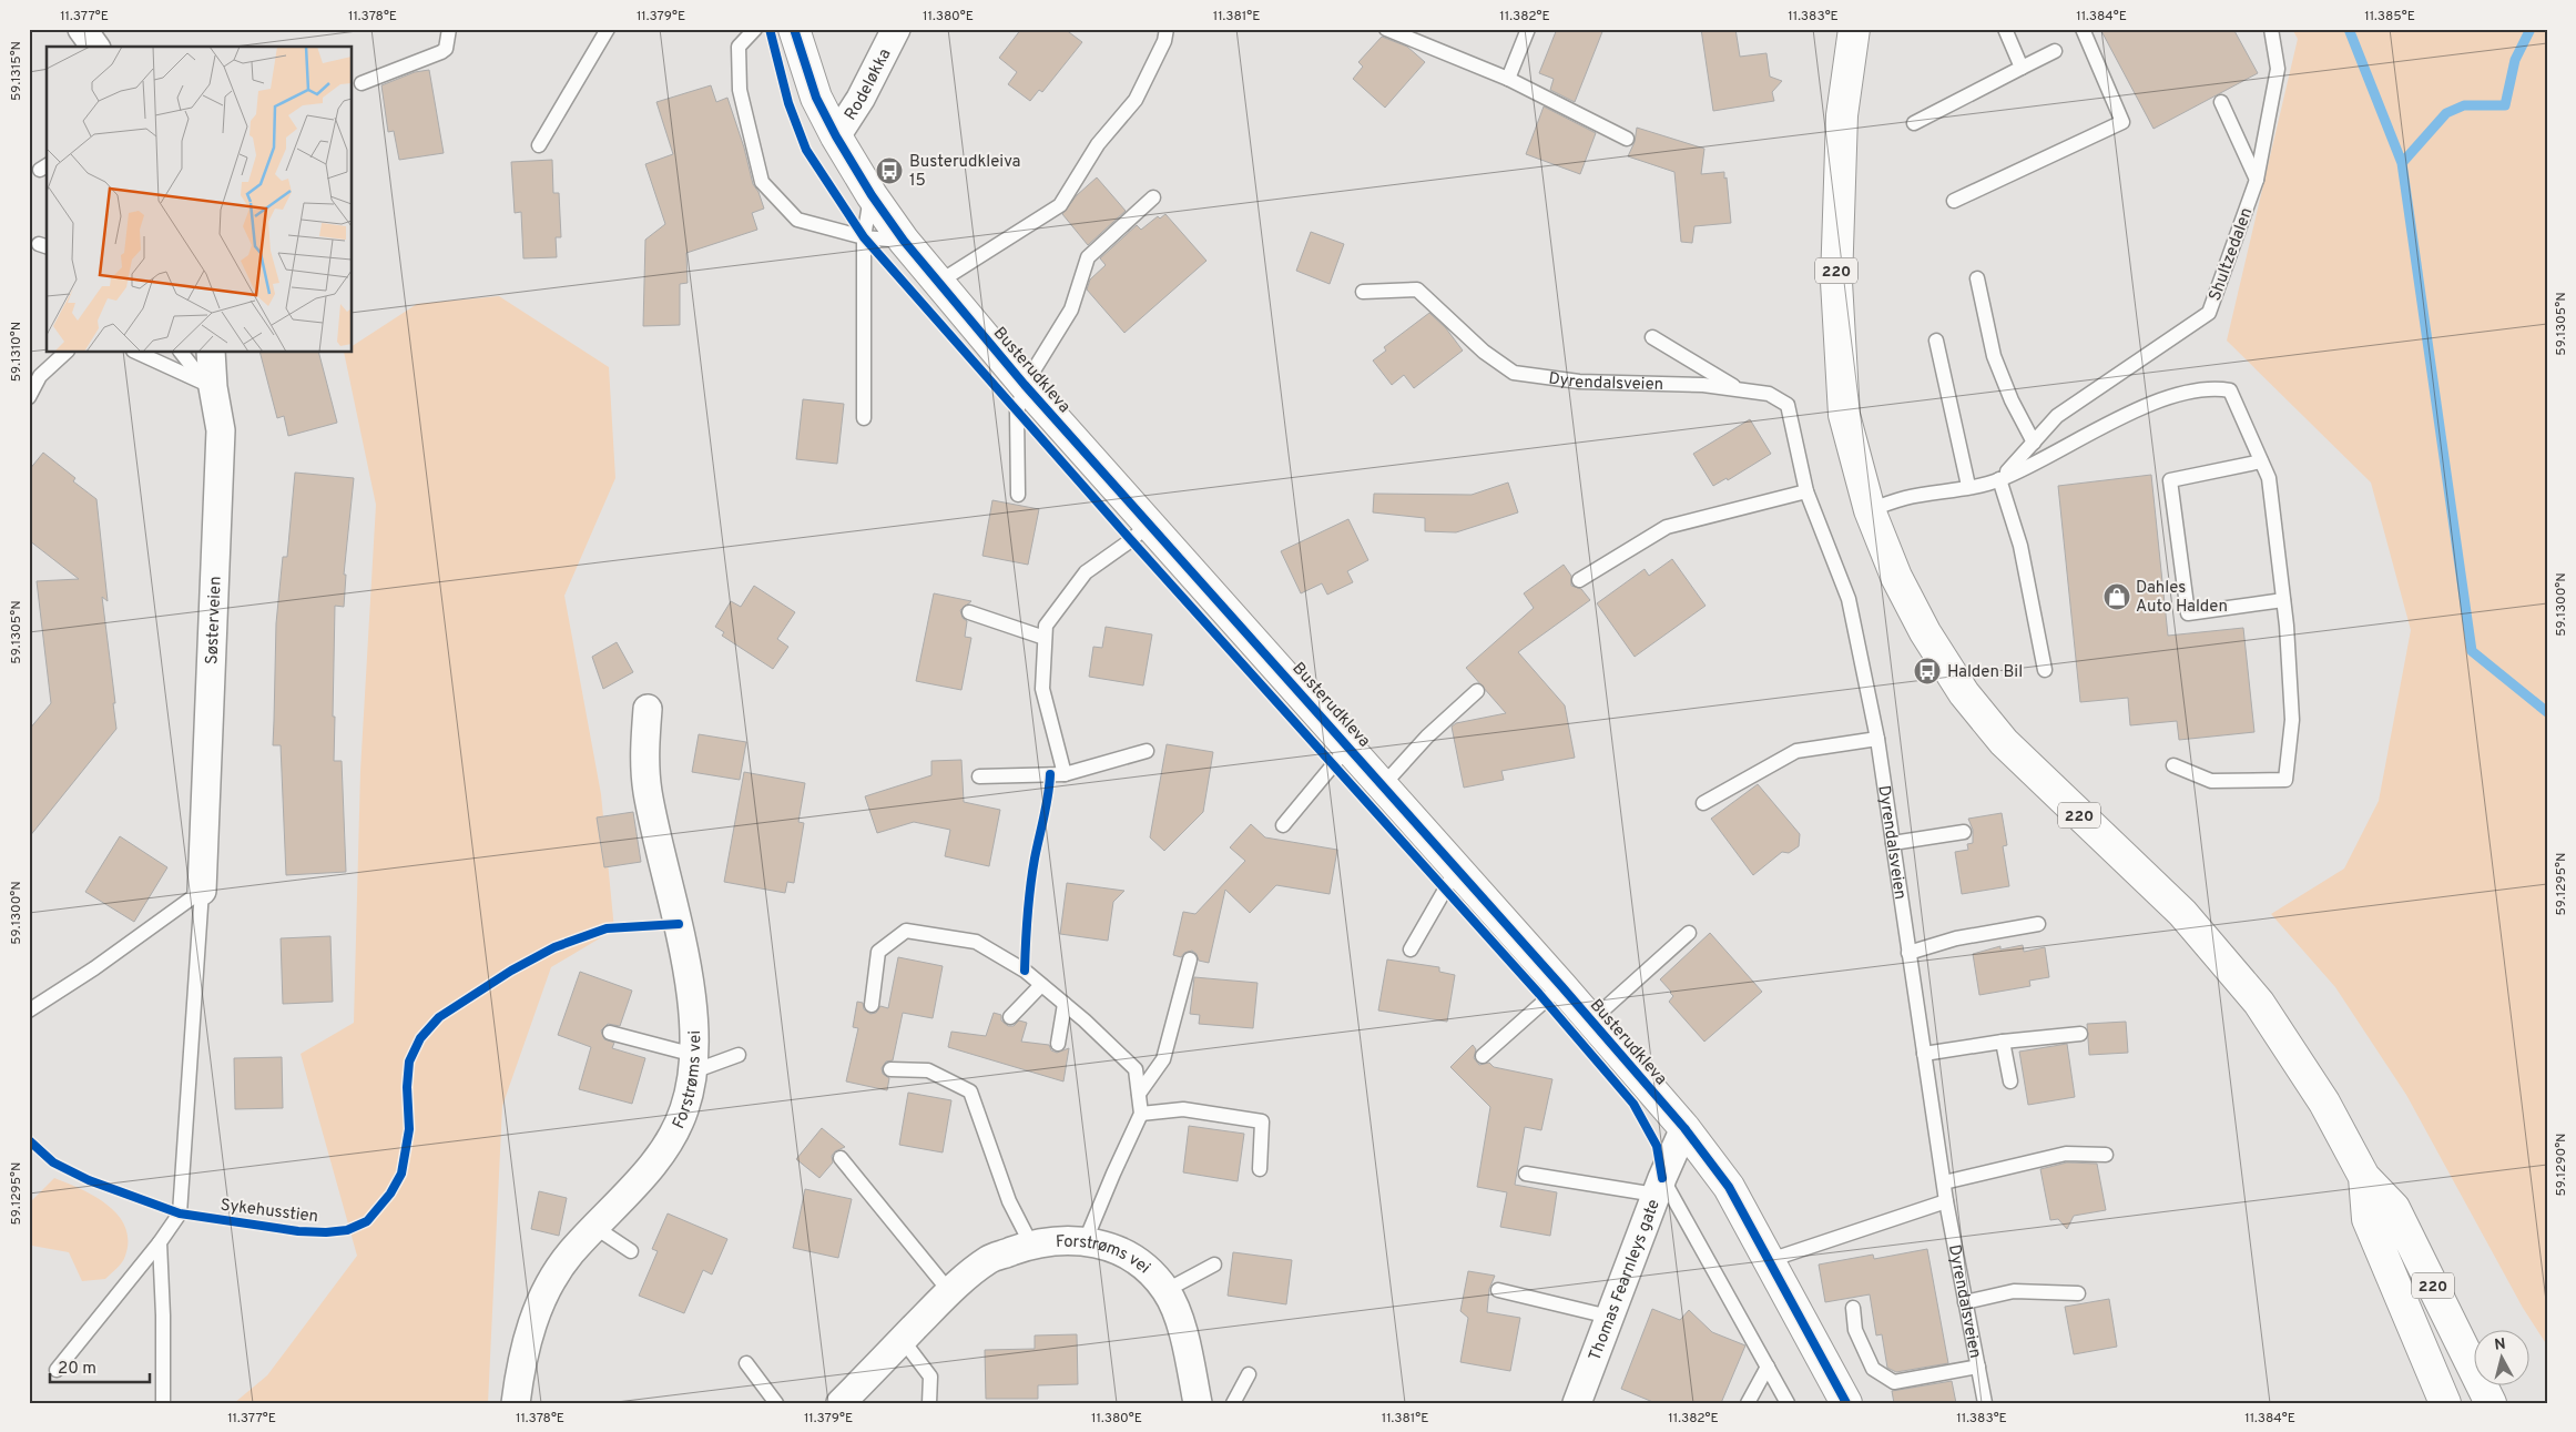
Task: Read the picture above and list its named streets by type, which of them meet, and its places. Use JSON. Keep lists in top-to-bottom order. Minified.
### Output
{"streets":{"main road":["220","Busterudkleva"],"street":["Rodeløkka","Søsterveien","Forstrøms vei","Thomas Fearnleys gate"],"lane":["Shultzedalen","Dyrendalsveien"],"cycle path":["Sykehusstien"]},"crossings":[["Rodeløkka","Busterudkleva"],["Busterudkleva","Thomas Fearnleys gate"]],"places":{"bus stop":["Busterudkleiva 15","Halden Bil"],"shop":["Dahles Auto Halden"]},"scale_bar":"20 m","north":"top","coordinates":["11.377°E","11.378°E","11.379°E","11.380°E","11.381°E","11.382°E","11.383°E","11.384°E","11.385°E","59.1315°N","59.1305°N","59.1310°N","59.1300°N","59.1295°N","59.1290°N"]}
